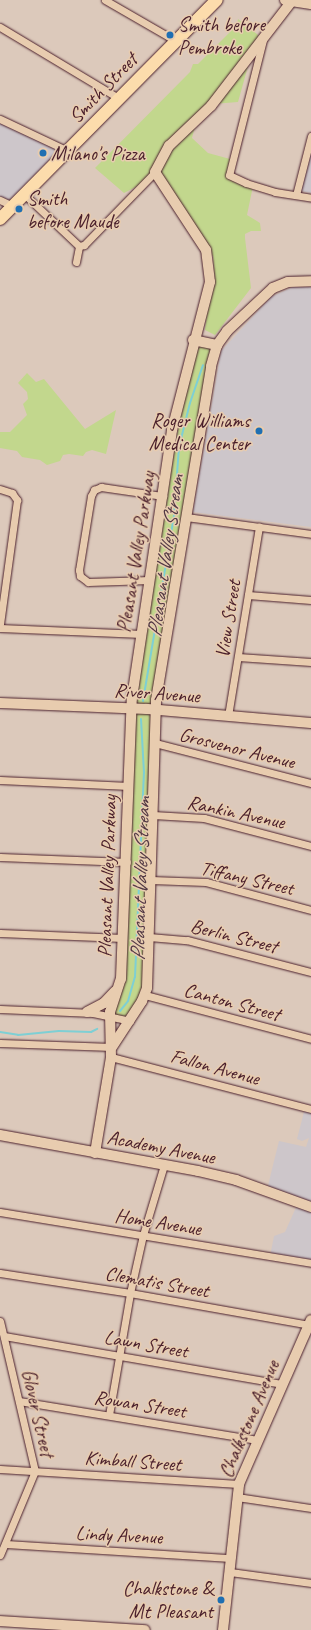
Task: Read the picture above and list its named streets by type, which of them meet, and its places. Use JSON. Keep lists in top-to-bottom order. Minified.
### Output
{"streets":{"main road":["Smith Street"],"street":["Pleasant Valley Parkway","View Street","River Avenue","Grosvenor Avenue","Rankin Avenue","Tiffany Street","Berlin Street","Canton Street","Fallon Avenue","Academy Avenue","Home Avenue","Clematis Street","Lawn Street","Rowan Street","Glover Street","Chalkstone Avenue","Kimball Street","Lindy Avenue"]},"crossings":[["Pleasant Valley Parkway","River Avenue"],["Pleasant Valley Parkway","Fallon Avenue"],["View Street","River Avenue"],["Clematis Street","Chalkstone Avenue"],["Lawn Street","Glover Street"],["Lawn Street","Chalkstone Avenue"],["Rowan Street","Glover Street"],["Rowan Street","Chalkstone Avenue"],["Glover Street","Kimball Street"],["Glover Street","Lindy Avenue"],["Chalkstone Avenue","Kimball Street"],["Chalkstone Avenue","Lindy Avenue"]],"water":["Pleasant Valley Stream"],"places":["Smith before Pembroke","Milano's Pizza","Smith before Maude","Roger Williams Medical Center","Chalkstone & Mt Pleasant"]}
